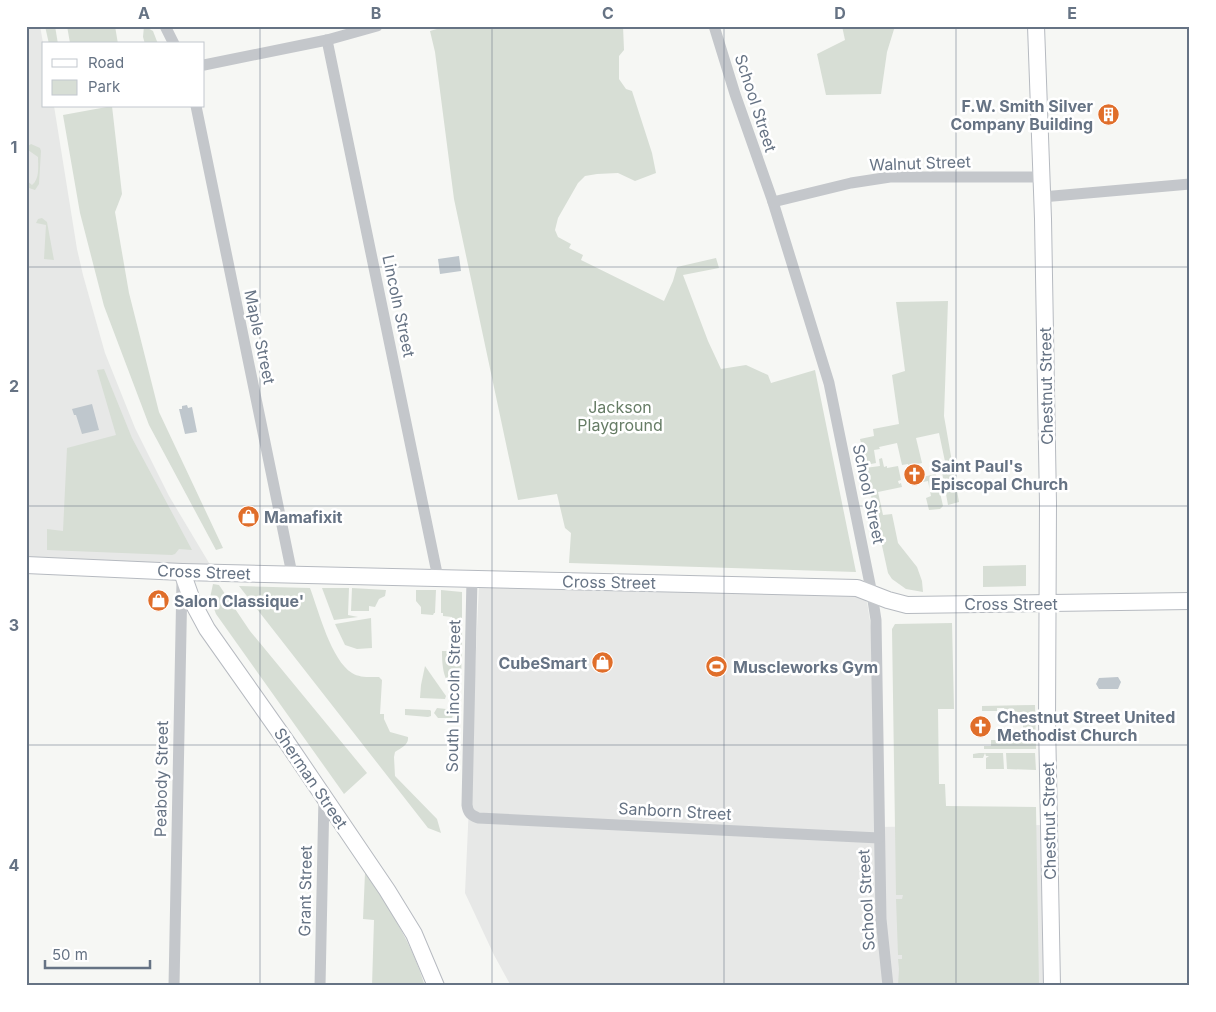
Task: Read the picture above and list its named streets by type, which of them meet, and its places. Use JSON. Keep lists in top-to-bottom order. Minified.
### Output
{"streets":{"street":["School Street","Walnut Street","Lincoln Street","Maple Street","Chestnut Street","Cross Street","South Lincoln Street","Sherman Street","Peabody Street","Sanborn Street","Grant Street"]},"crossings":[["School Street","Walnut Street"],["School Street","Cross Street"],["School Street","Sanborn Street"],["Walnut Street","Chestnut Street"],["Lincoln Street","Cross Street"],["Maple Street","Cross Street"],["Chestnut Street","Cross Street"],["Cross Street","South Lincoln Street"],["Cross Street","Sherman Street"],["Cross Street","Peabody Street"],["South Lincoln Street","Sanborn Street"],["Sherman Street","Peabody Street"],["Sherman Street","Grant Street"]],"parks":["Jackson Playground"],"places":{"building":["F.W. Smith Silver Company Building"],"church":["Saint Paul's Episcopal Church","Chestnut Street United Methodist Church"],"shop":["Mamafixit","Salon Classique'","CubeSmart"],"sports":["Muscleworks Gym"]},"legend":["Road","Park"],"scale_bar":"50 m","grid":{"columns":["A","B","C","D","E"],"rows":["1","2","3","4"]}}
